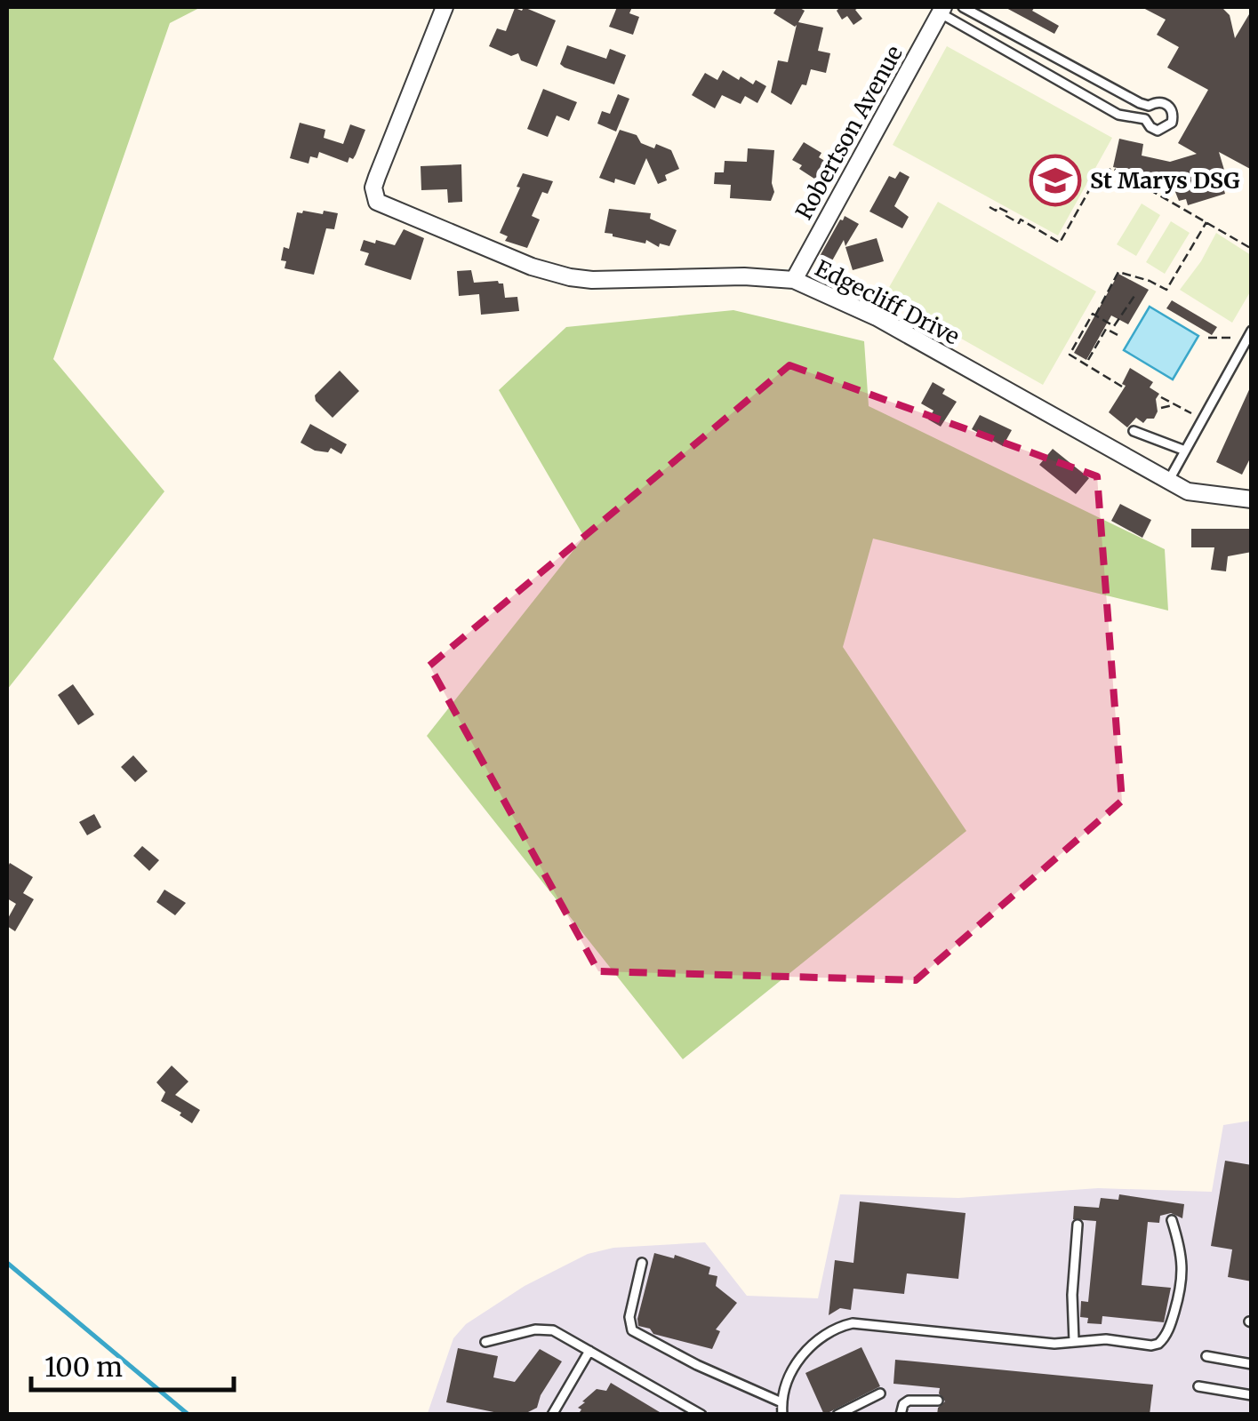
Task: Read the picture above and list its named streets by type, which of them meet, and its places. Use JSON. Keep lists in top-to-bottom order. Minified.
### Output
{"streets":{"street":["Robertson Avenue","Edgecliff Drive"]},"crossings":[["Robertson Avenue","Edgecliff Drive"]],"places":{"school or university":["St Marys DSG"]},"scale_bar":"100 m"}
